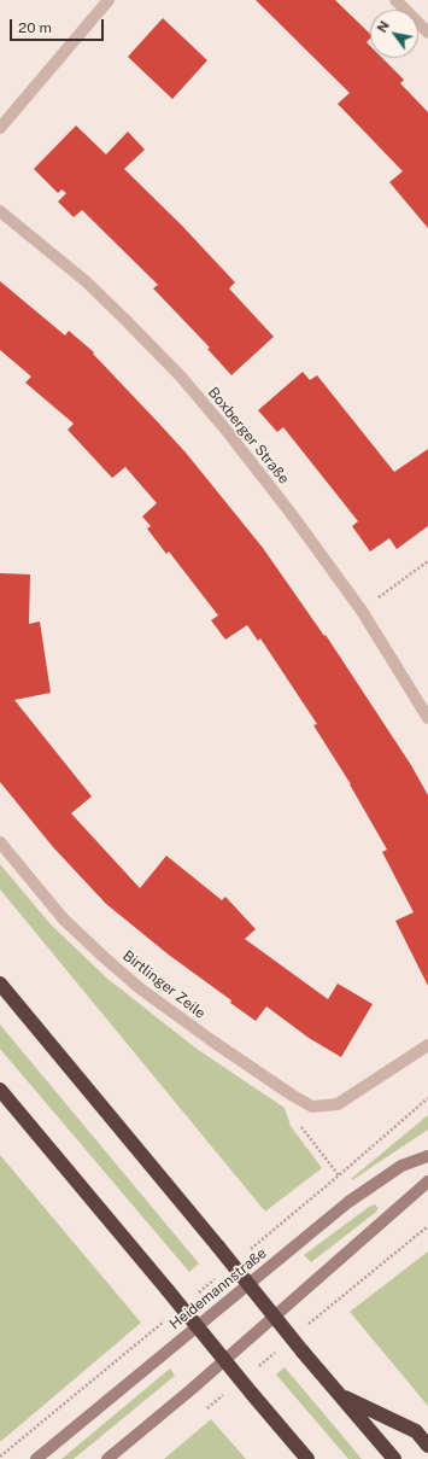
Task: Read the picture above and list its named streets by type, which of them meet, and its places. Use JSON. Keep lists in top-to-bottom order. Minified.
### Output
{"streets":{"main road":["Heidemannstraße"],"street":["Boxberger Straße","Birtlinger Zeile"]},"scale_bar":"20 m","north":"top left"}
